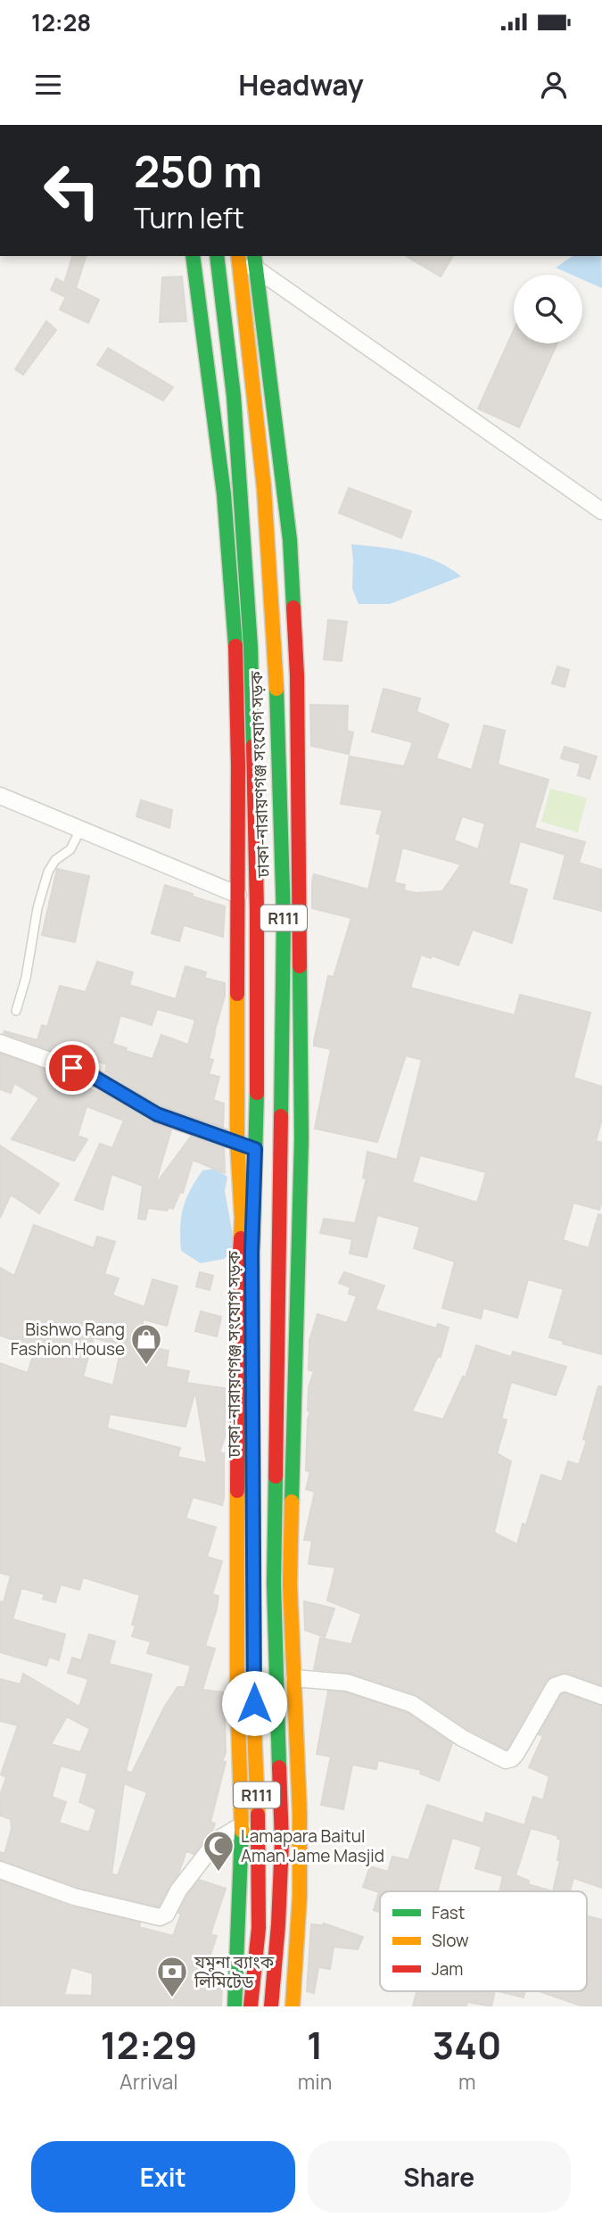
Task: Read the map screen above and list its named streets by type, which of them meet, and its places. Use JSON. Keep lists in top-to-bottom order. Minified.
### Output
{"streets":{"main road":["ঢাকা-নারায়ণগঞ্জ সংযোগ সড়ক","R111"]},"places":{"shop":["Bishwo Rang Fashion House"],"mosque":["Lamapara Baitul Aman Jame Masjid"],"bank":["যমুনা ব্যাংক লিমিটেড"]},"legend":["Fast","Slow","Jam"],"page":{"status":"12:28","header":"Headway","turn":["250 m","Turn left"],"eta":["12:29","Arrival","1","min","340","m"],"buttons":["Exit","Share"]}}
